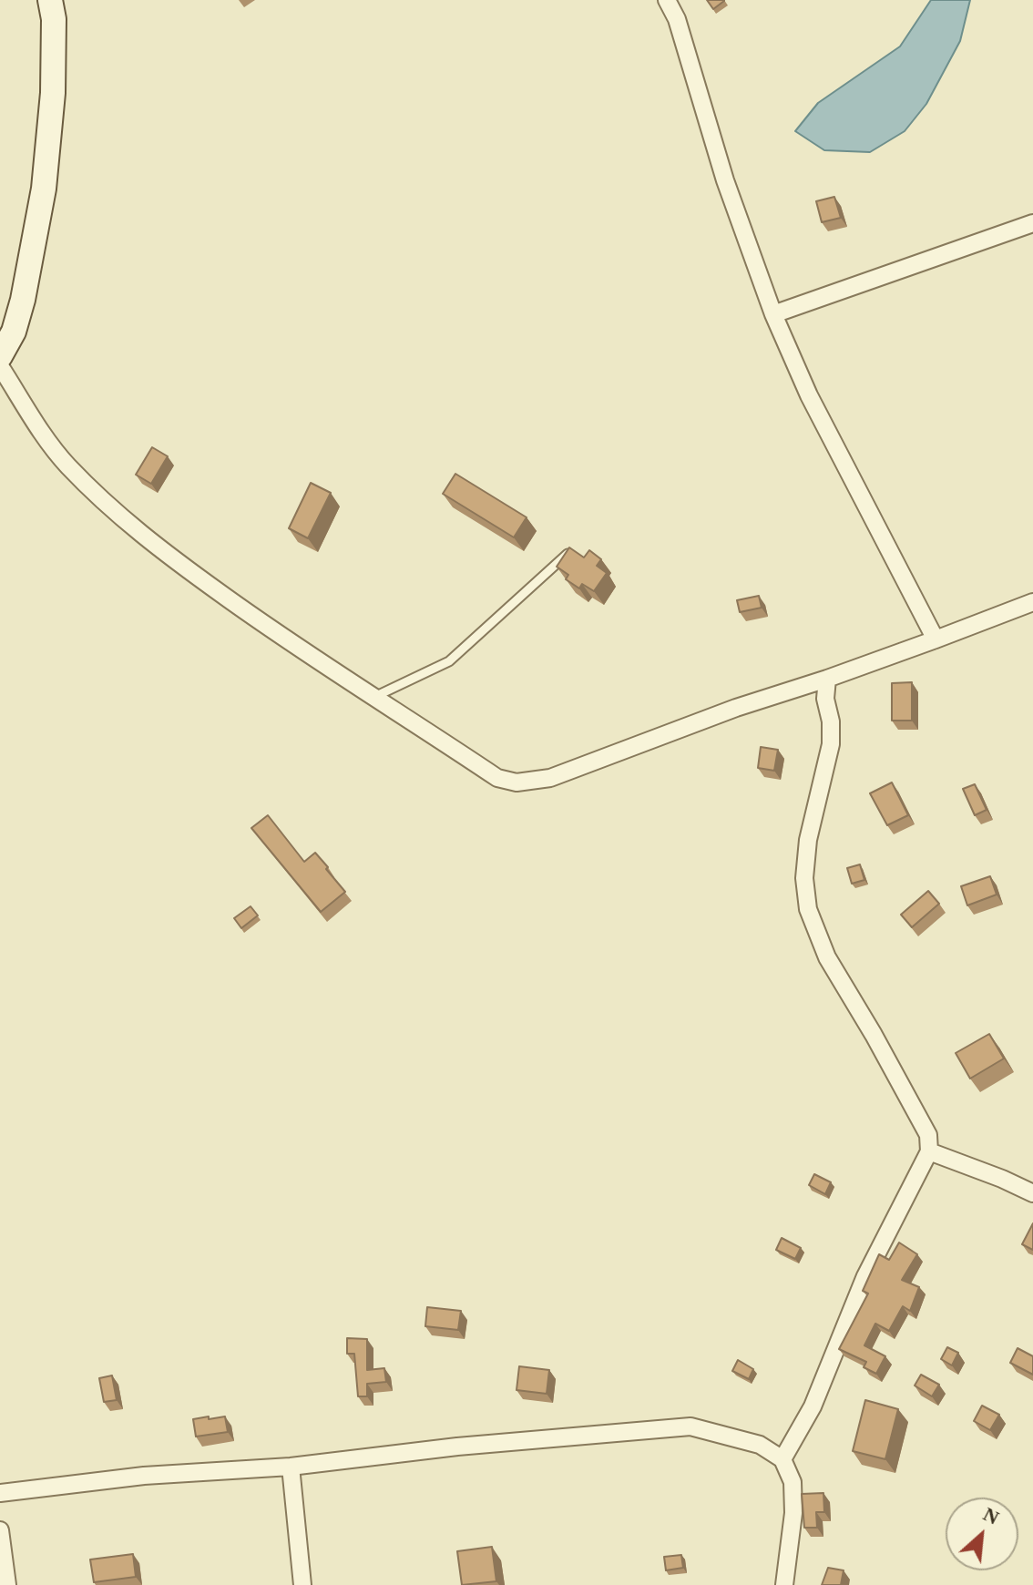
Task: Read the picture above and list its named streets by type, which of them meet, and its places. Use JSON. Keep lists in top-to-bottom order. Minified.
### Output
{"north":"top right"}
